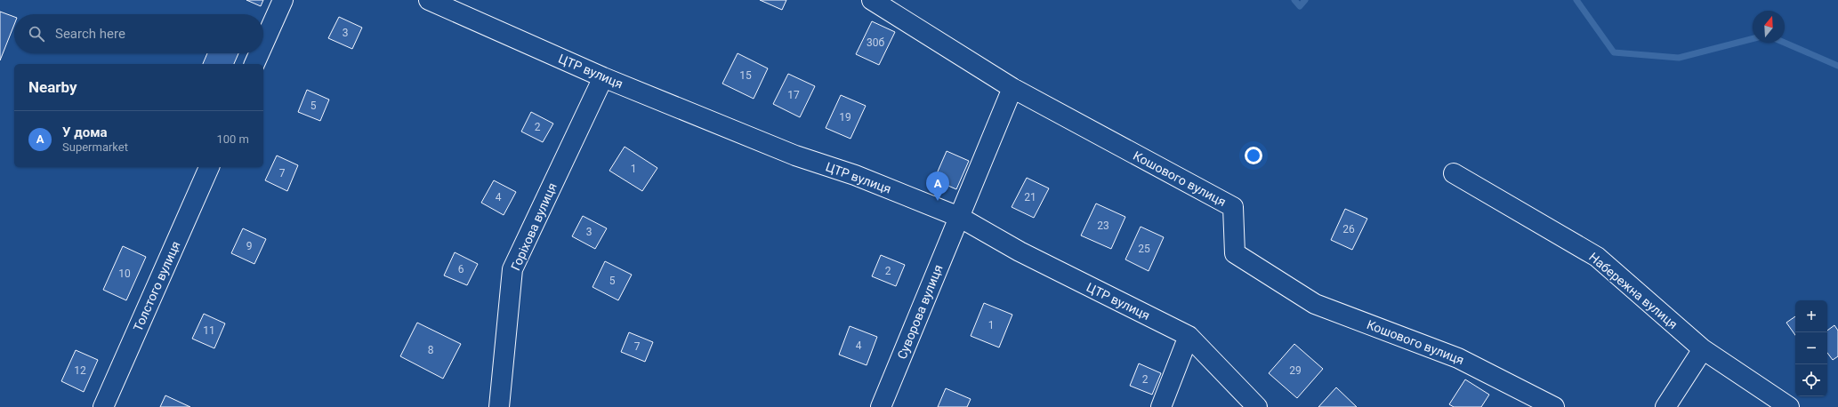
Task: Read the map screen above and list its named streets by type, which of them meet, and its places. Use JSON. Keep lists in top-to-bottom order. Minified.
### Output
{"streets":{"street":["ЦТР вулиця","Кошового вулиця","Горіхова вулиця","Толстого вулиця","Набережна вулиця","Суворова вулиця"]},"crossings":[["ЦТР вулиця","Горіхова вулиця"],["ЦТР вулиця","Суворова вулиця"],["Кошового вулиця","Суворова вулиця"]],"house_numbers":["3","30б","15","17","5","19","2","1","7","4","21","23","26","3","9","25","6","2","10","5","1","11","4","7","8","12","29","2"],"north":"top","page":{"search":"Search here","heading":"Nearby","list":[{"mark":"A","name":"У дома","note":"Supermarket","value":"100 m"}],"pins":"A","map_buttons":["+","−"]}}
